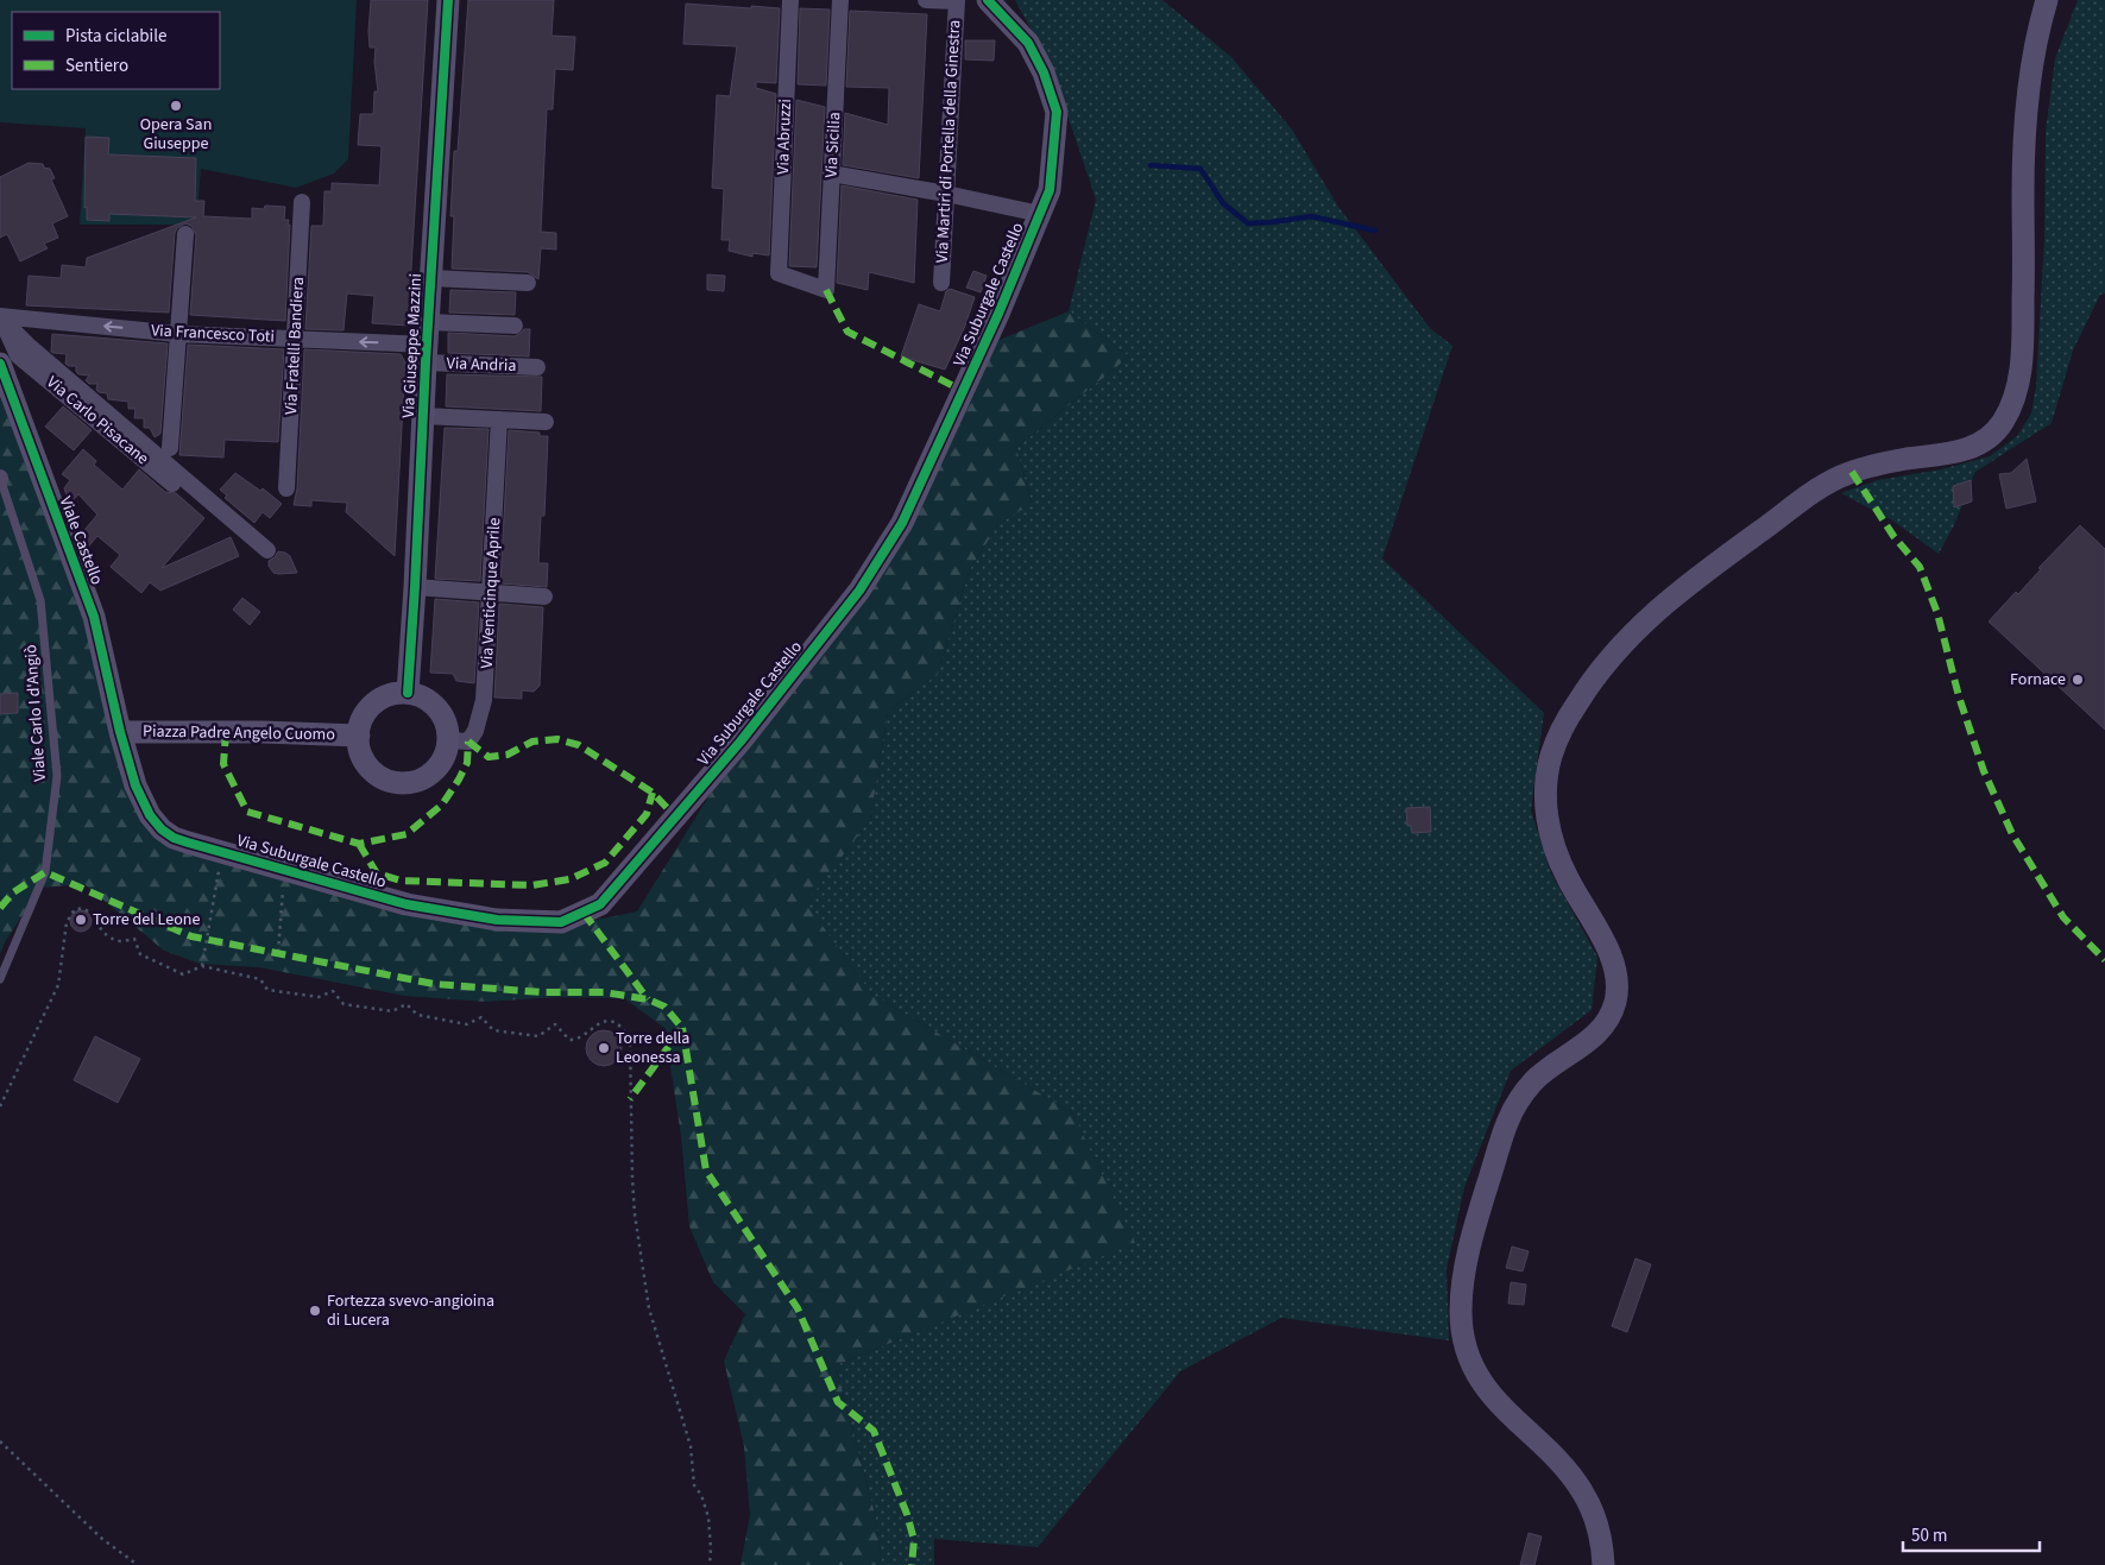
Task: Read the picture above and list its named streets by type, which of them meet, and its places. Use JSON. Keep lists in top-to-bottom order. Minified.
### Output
{"streets":{"street":["Via Abruzzi","Via Martiri di Portella della Ginestra","Via Sicilia","Via Suburgale Castello","Via Francesco Toti","Via Fratelli Bandiera","Via Giuseppe Mazzini","Via Andria","Via Carlo Pisacane","Viale Castello","Via Venticinque Aprile","Piazza Padre Angelo Cuomo"],"lane":["Viale Carlo I d'Angiò"]},"crossings":[["Via Abruzzi","Via Sicilia"],["Via Suburgale Castello","Viale Castello"],["Via Suburgale Castello","Piazza Padre Angelo Cuomo"],["Via Francesco Toti","Via Fratelli Bandiera"],["Via Francesco Toti","Via Giuseppe Mazzini"],["Via Francesco Toti","Via Andria"],["Via Francesco Toti","Via Carlo Pisacane"],["Via Giuseppe Mazzini","Via Andria"],["Via Giuseppe Mazzini","Via Venticinque Aprile"],["Via Giuseppe Mazzini","Piazza Padre Angelo Cuomo"],["Viale Castello","Piazza Padre Angelo Cuomo"],["Via Venticinque Aprile","Piazza Padre Angelo Cuomo"]],"one_way":["Via Francesco Toti"],"places":["Opera San Giuseppe","Fornace","Torre del Leone","Torre della Leonessa","Fortezza svevo-angioina di Lucera"],"legend":["Pista ciclabile","Sentiero"],"scale_bar":"50 m"}
